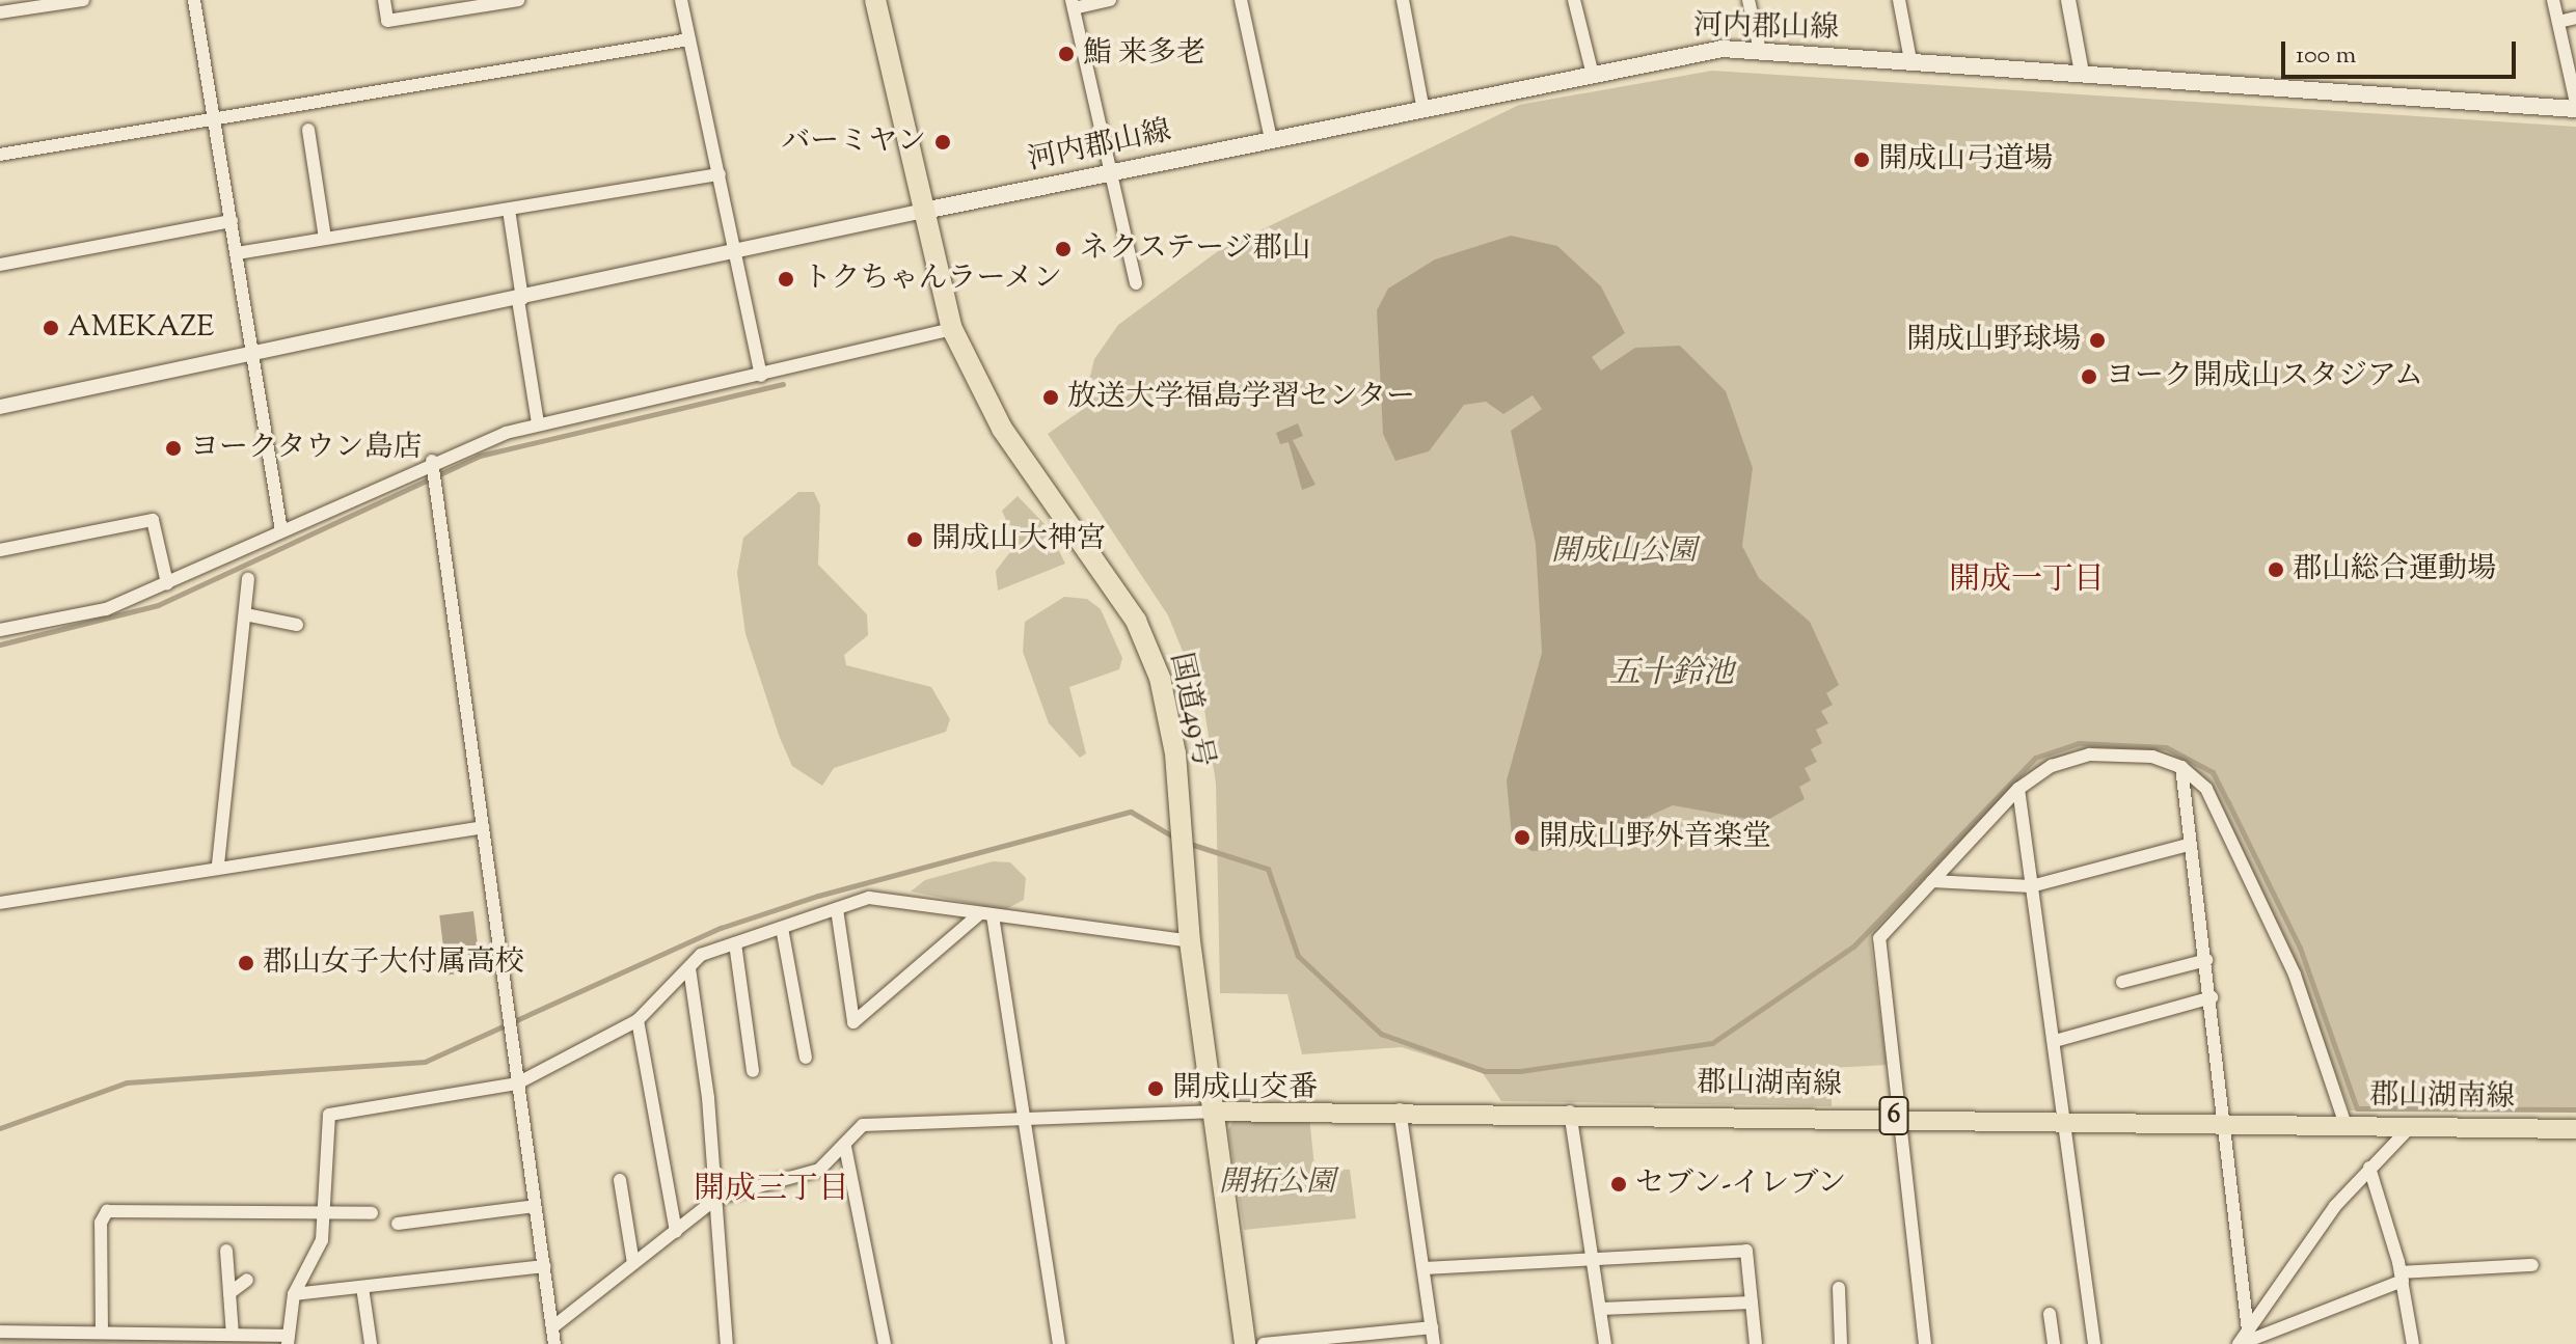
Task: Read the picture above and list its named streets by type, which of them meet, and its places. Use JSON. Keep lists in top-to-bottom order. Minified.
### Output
{"streets":{"highway":["国道49号"],"main road":["河内郡山線","郡山湖南線","6"]},"crossings":[["河内郡山線","国道49号"],["国道49号","郡山湖南線"]],"districts":["開成一丁目","開成三丁目"],"water":["五十鈴池"],"parks":["開成山公園","開拓公園"],"places":["鮨 来多老","バーミヤン","開成山弓道場","ネクステージ郡山","トクちゃんラーメン","AMEKAZE","開成山野球場","ヨーク開成山スタジアム","放送大学福島学習センター","ヨークタウン島店","開成山大神宮","郡山総合運動場","開成山野外音楽堂","郡山女子大付属高校","開成山交番","セブン-イレブン"],"scale_bar":"100 m"}
